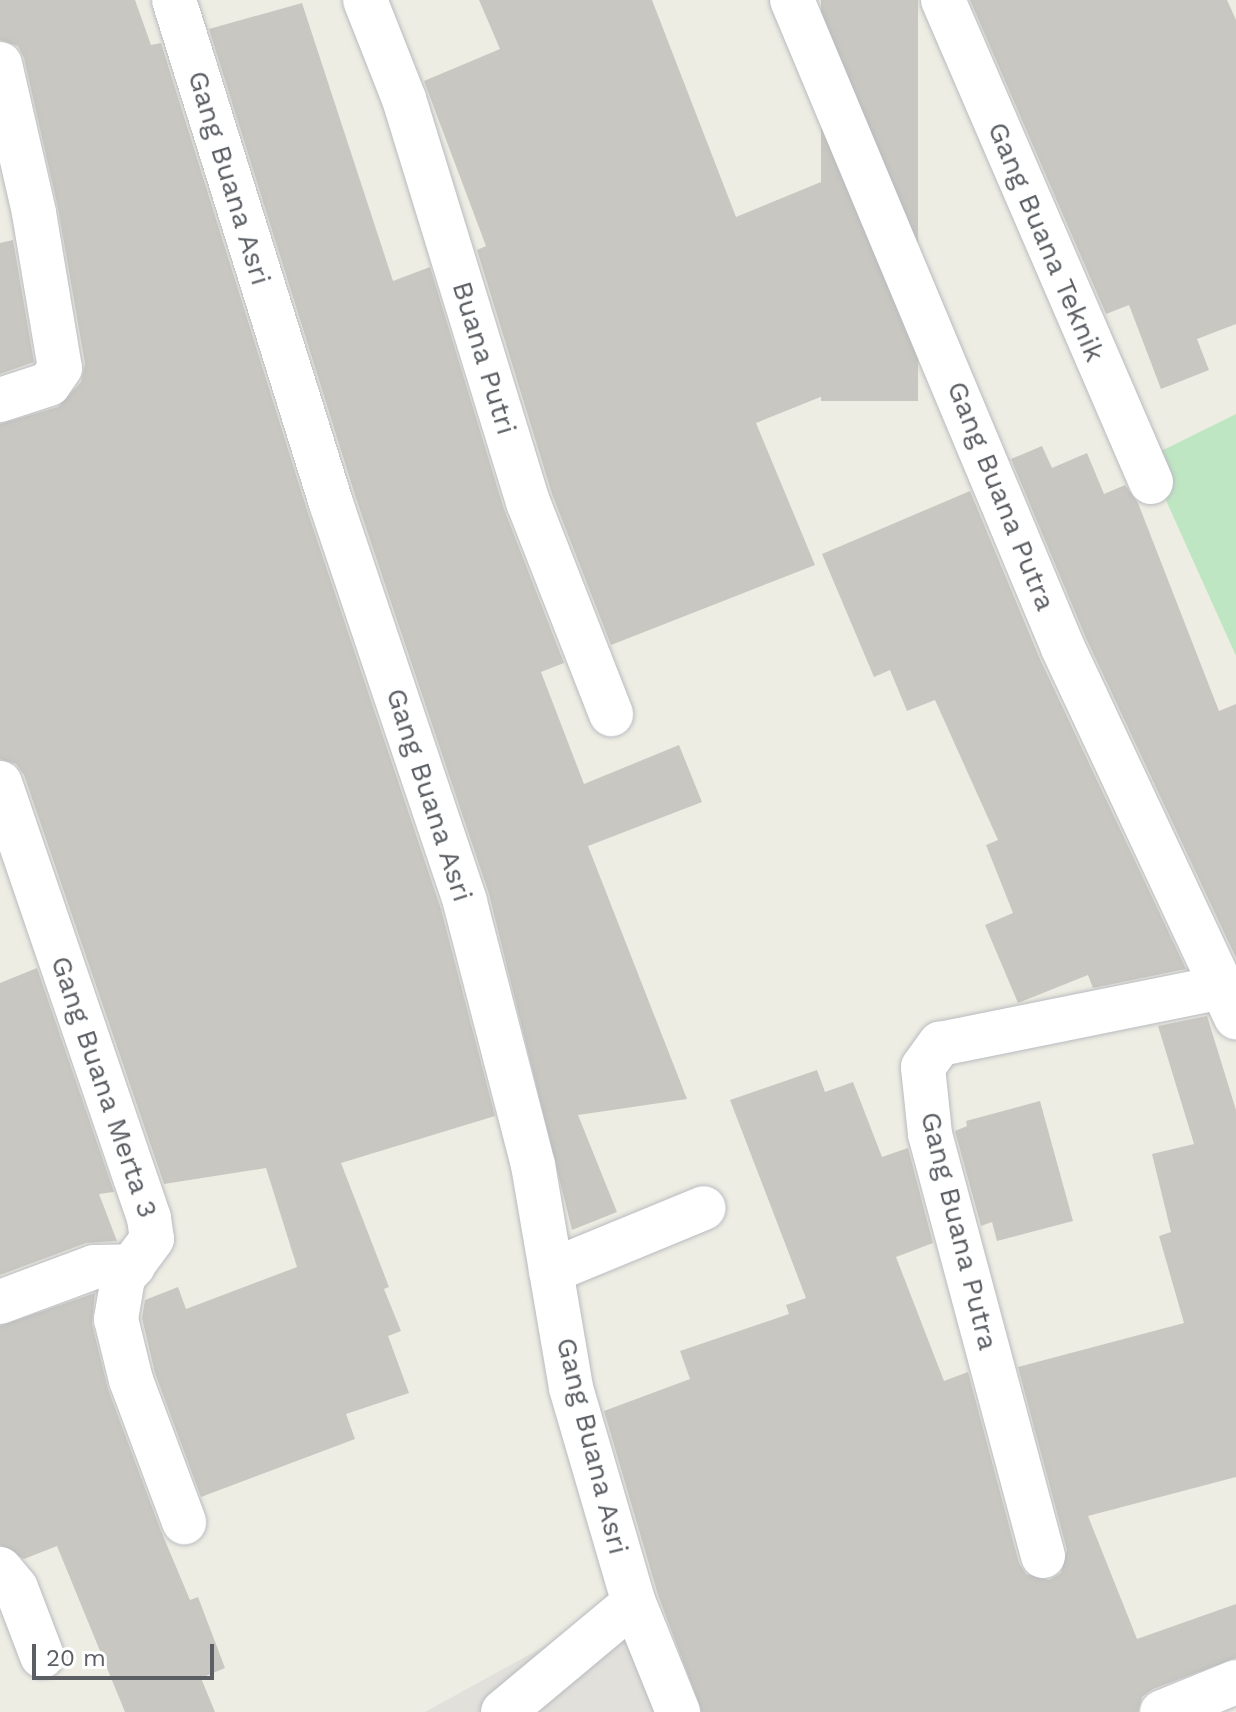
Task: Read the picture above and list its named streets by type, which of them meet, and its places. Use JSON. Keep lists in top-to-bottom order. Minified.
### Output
{"streets":{"street":["Gang Buana Asri","Gang Buana Teknik","Buana Putri","Gang Buana Putra","Gang Buana Merta 3"]},"scale_bar":"20 m"}
